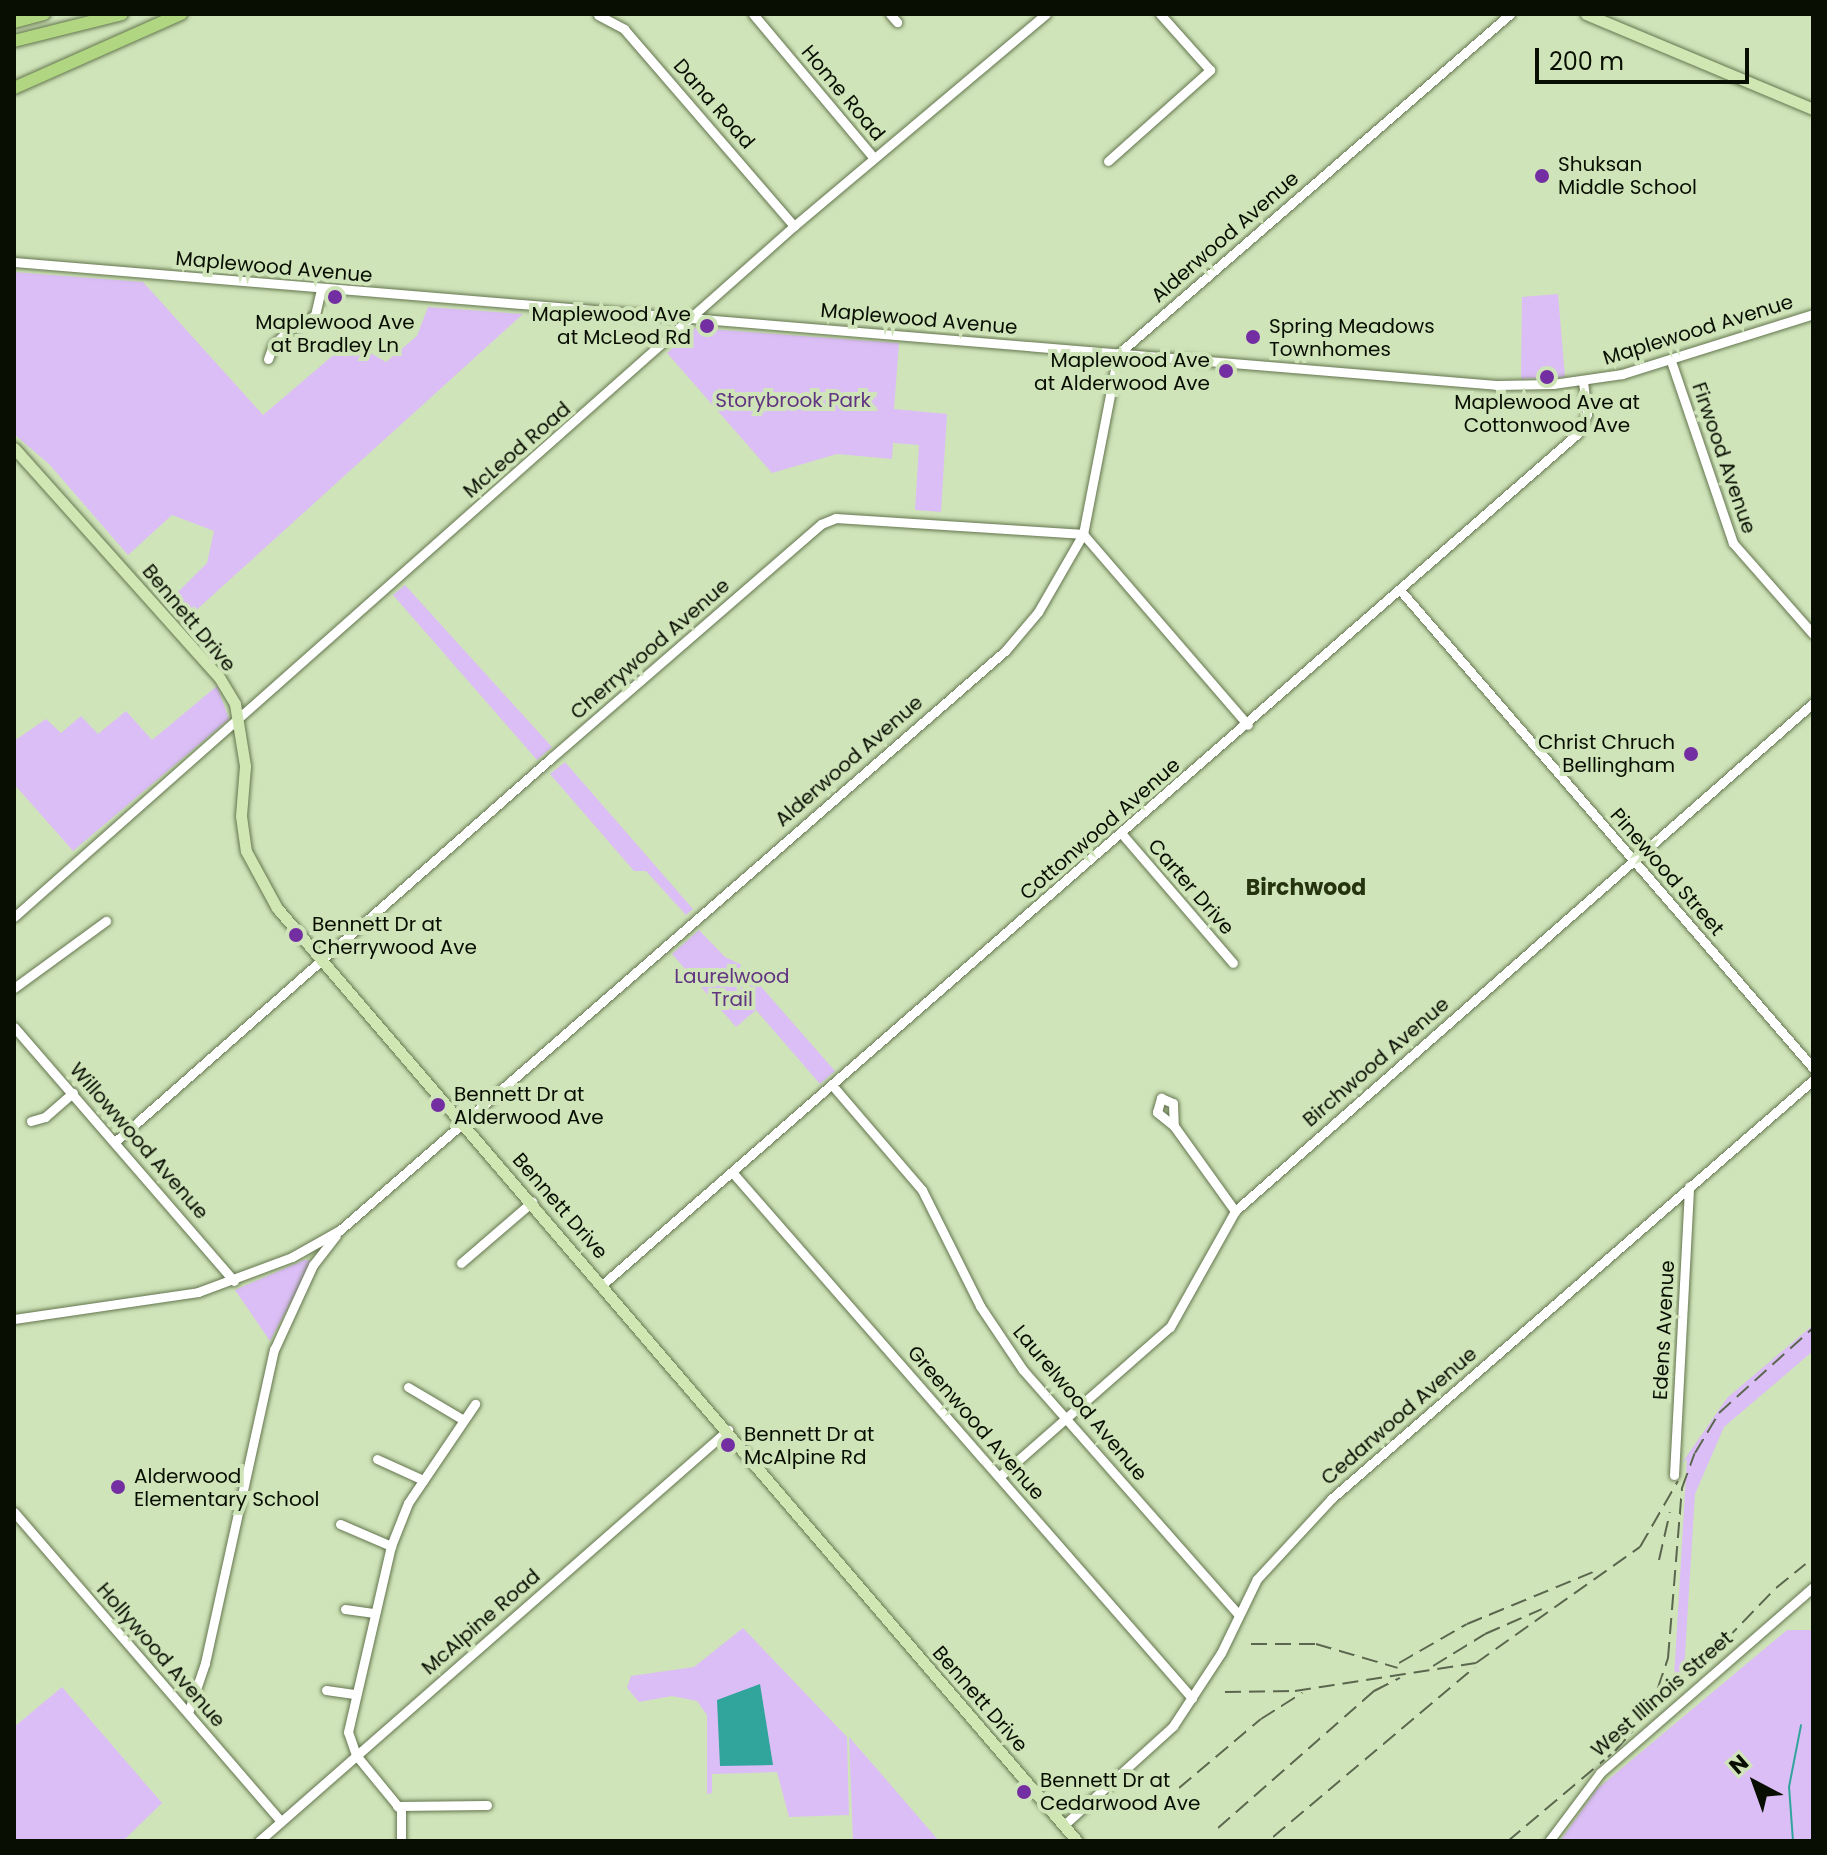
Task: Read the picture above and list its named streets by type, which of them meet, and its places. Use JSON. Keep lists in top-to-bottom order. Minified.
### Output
{"streets":{"main road":["Bennett Drive"],"street":["Home Road","Dana Road","Alderwood Avenue","Maplewood Avenue","McLeod Road","Firwood Avenue","Cherrywood Avenue","Cottonwood Avenue","Pinewood Street","Carter Drive","Birchwood Avenue","Willowwood Avenue","Edens Avenue","Laurelwood Avenue","Cedarwood Avenue","Greenwood Avenue","McAlpine Road","Hollywood Avenue","West Illinois Street"]},"crossings":[["Home Road","McLeod Road"],["Dana Road","McLeod Road"],["Alderwood Avenue","Maplewood Avenue"],["Alderwood Avenue","Bennett Drive"],["Alderwood Avenue","Cherrywood Avenue"],["Alderwood Avenue","Willowwood Avenue"],["Maplewood Avenue","McLeod Road"],["Maplewood Avenue","Firwood Avenue"],["Maplewood Avenue","Cottonwood Avenue"],["McLeod Road","Bennett Drive"],["Bennett Drive","Cherrywood Avenue"],["Bennett Drive","Cottonwood Avenue"],["Bennett Drive","Cedarwood Avenue"],["Bennett Drive","McAlpine Road"],["Cherrywood Avenue","Willowwood Avenue"],["Cottonwood Avenue","Pinewood Street"],["Cottonwood Avenue","Carter Drive"],["Cottonwood Avenue","Laurelwood Avenue"],["Cottonwood Avenue","Greenwood Avenue"],["Pinewood Street","Birchwood Avenue"],["Birchwood Avenue","Laurelwood Avenue"],["Birchwood Avenue","Greenwood Avenue"],["Edens Avenue","Cedarwood Avenue"],["Laurelwood Avenue","Cedarwood Avenue"],["Cedarwood Avenue","Greenwood Avenue"],["McAlpine Road","Hollywood Avenue"]],"districts":["Birchwood"],"parks":["Storybrook Park","Laurelwood Trail"],"places":["Shuksan Middle School","Maplewood Ave at Bradley Ln","Maplewood Ave at McLeod Rd","Spring Meadows Townhomes","Maplewood Ave at Alderwood Ave","Maplewood Ave at Cottonwood Ave","Christ Chruch Bellingham","Bennett Dr at Cherrywood Ave","Bennett Dr at Alderwood Ave","Bennett Dr at McAlpine Rd","Alderwood Elementary School","Bennett Dr at Cedarwood Ave"],"scale_bar":"200 m","north":"top left"}
